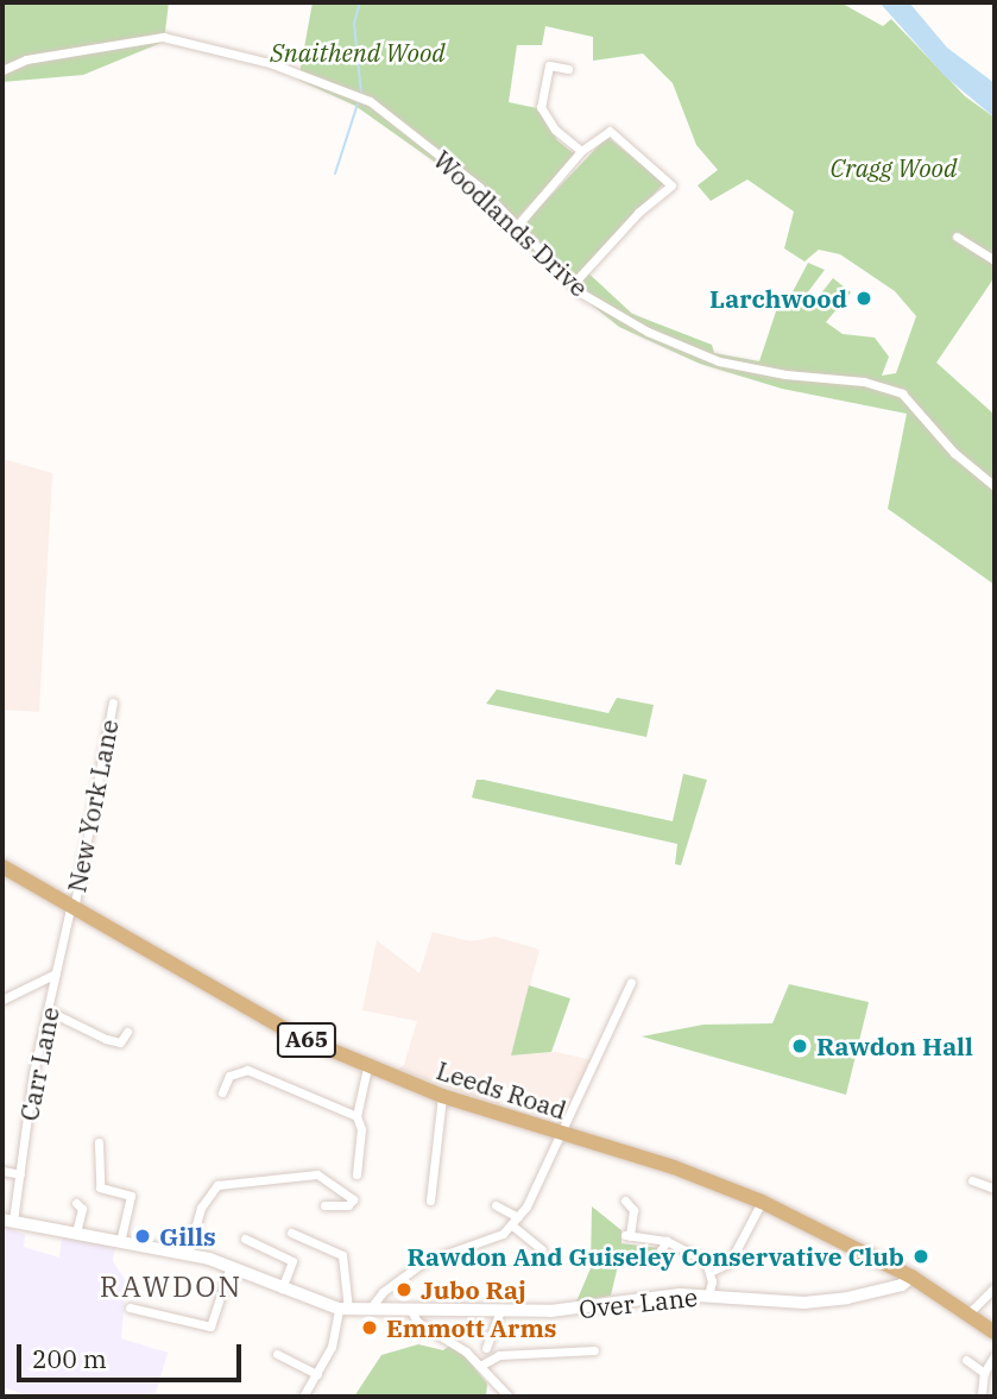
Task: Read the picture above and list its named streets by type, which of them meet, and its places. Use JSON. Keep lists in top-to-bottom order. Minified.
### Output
{"streets":{"main road":["A65","Leeds Road"],"street":["Woodlands Drive","New York Lane","Carr Lane","Over Lane"]},"crossings":[["New York Lane","Carr Lane"],["New York Lane","Leeds Road"],["Carr Lane","Leeds Road"],["Leeds Road","Over Lane"]],"districts":["RAWDON"],"parks":["Snaithend Wood","Cragg Wood"],"places":["Larchwood","Rawdon Hall","Gills","Rawdon And Guiseley Conservative Club","Jubo Raj","Emmott Arms"],"scale_bar":"200 m"}
